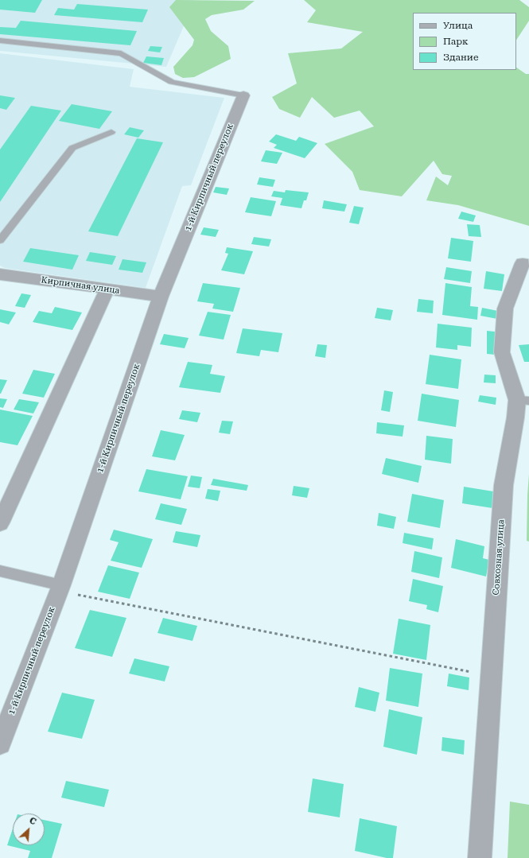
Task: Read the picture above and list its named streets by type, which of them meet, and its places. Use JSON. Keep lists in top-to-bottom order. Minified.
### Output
{"streets":{"street":["1-й Кирпичный переулок","Кирпичная улица","Совхозная улица"]},"crossings":[["1-й Кирпичный переулок","Кирпичная улица"]],"legend":["Улица","Парк","Здание"],"north":"top right"}
